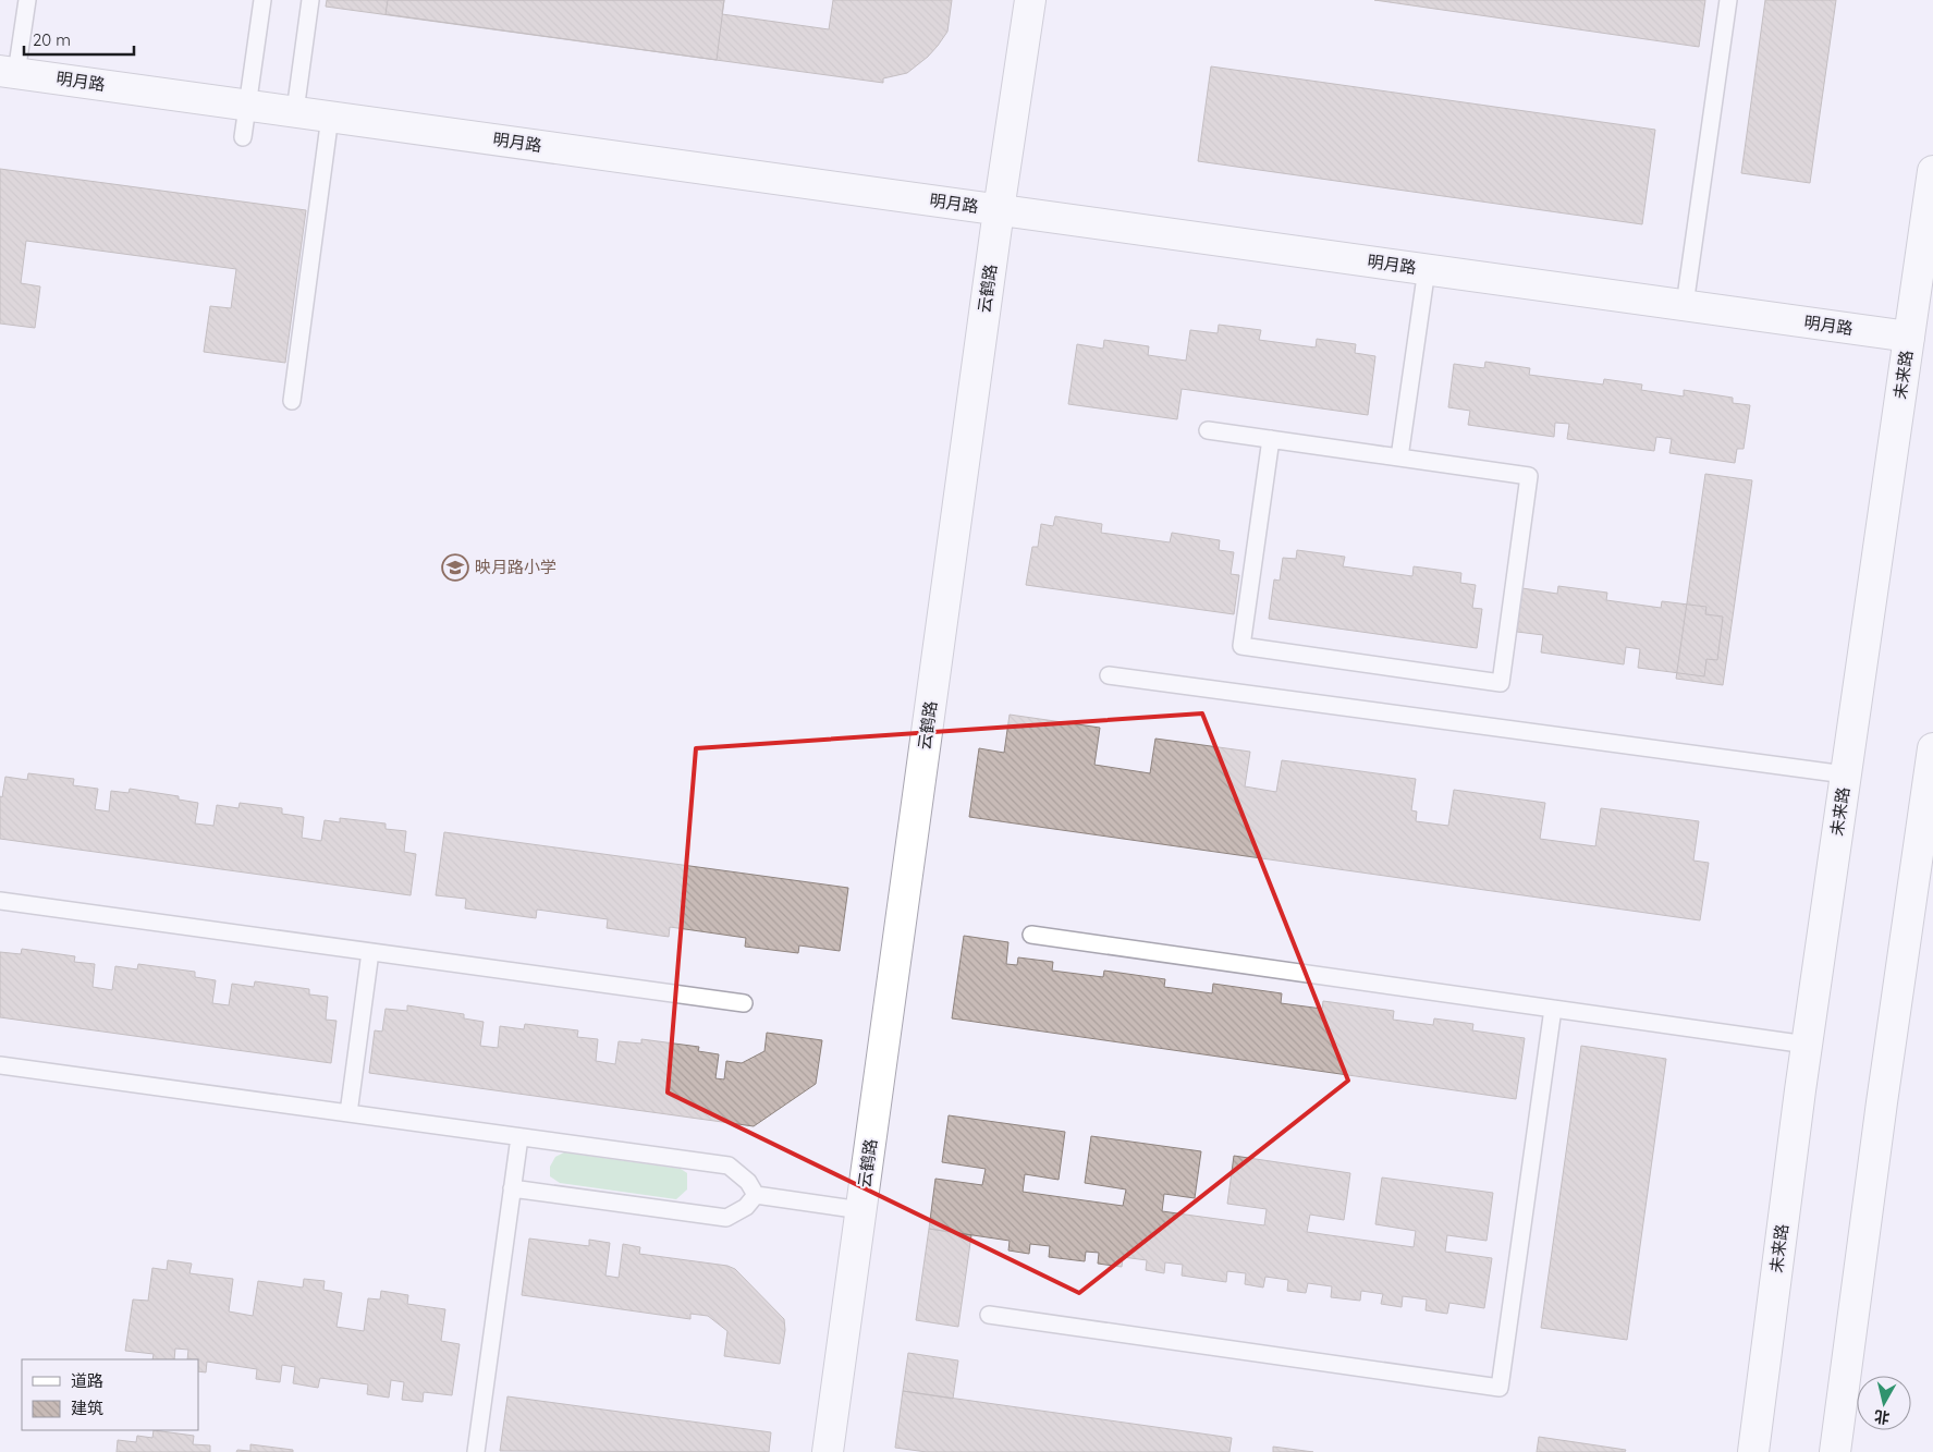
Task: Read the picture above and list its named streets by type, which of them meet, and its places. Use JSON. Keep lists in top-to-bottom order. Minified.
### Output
{"streets":{"street":["明月路","云鹤路","未来路"]},"crossings":[["明月路","云鹤路"],["明月路","未来路"]],"places":{"school or university":["映月路小学"]},"legend":["道路","建筑"],"scale_bar":"20 m","north":"bottom"}
